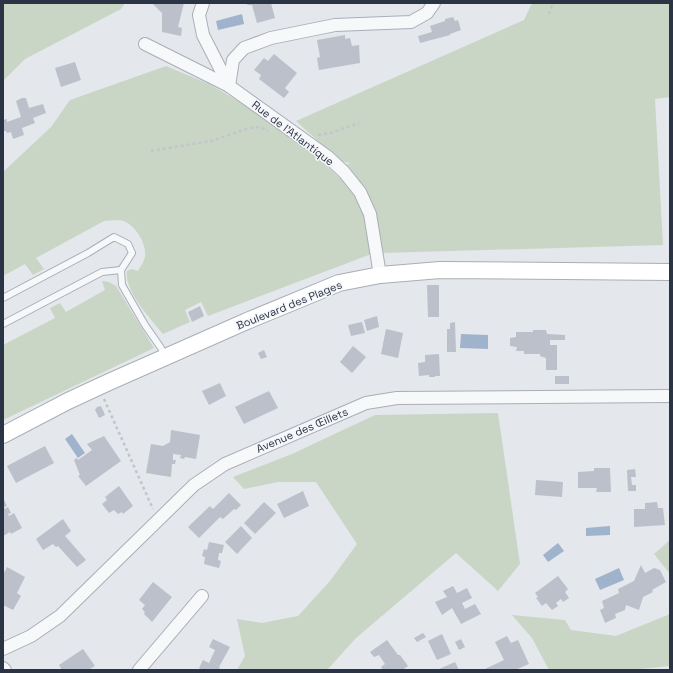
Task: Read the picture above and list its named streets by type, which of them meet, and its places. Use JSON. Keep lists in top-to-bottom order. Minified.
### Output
{"streets":{"main road":["Boulevard des Plages"],"street":["Rue de l'Atlantique","Avenue des Œillets"]},"crossings":[["Rue de l'Atlantique","Boulevard des Plages"]]}
